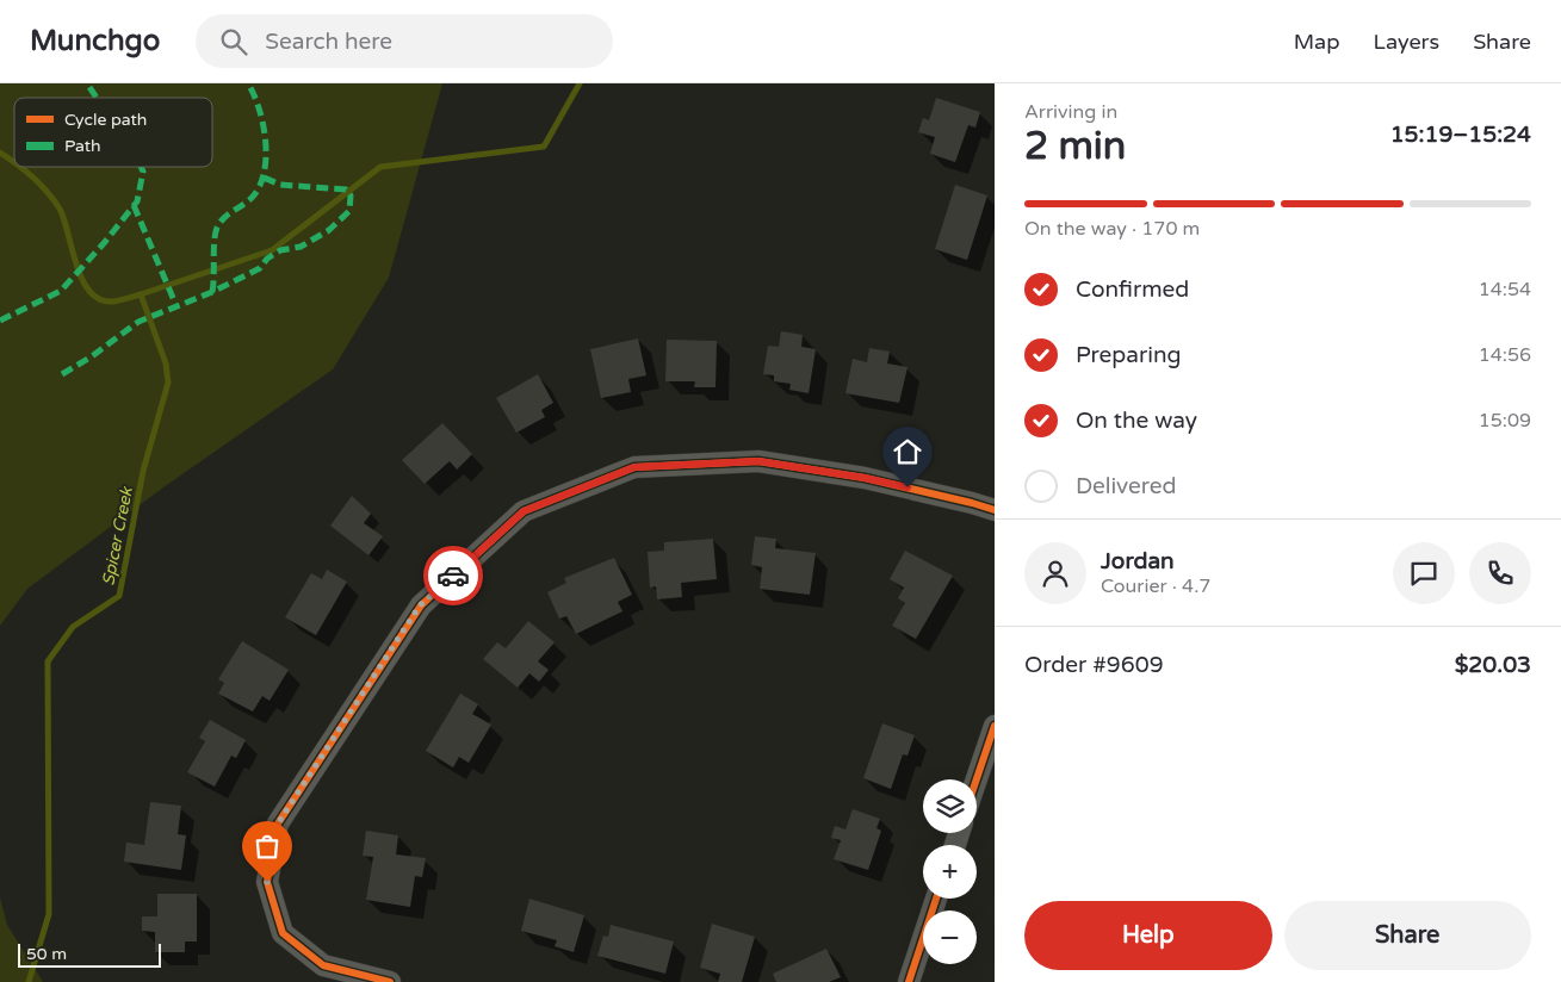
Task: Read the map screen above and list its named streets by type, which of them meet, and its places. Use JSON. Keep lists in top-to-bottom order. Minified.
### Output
{"water":["Spicer Creek"],"legend":["Cycle path","Path"],"scale_bar":"50 m","page":{"header":"Munchgo","search":"Search here","nav":["Map","Layers","Share"],"heading":["2 min","Arriving in","15:19–15:24"],"panel":["Jordan","Courier · 4.7","Order #9609","$20.03"],"bar":"On the way · 170 m","list":[["Confirmed","14:54"],["Preparing","14:56"],["On the way","15:09"],"Delivered"],"map_buttons":["+","−"],"buttons":["Help","Share"],"scale":"50 m"}}
